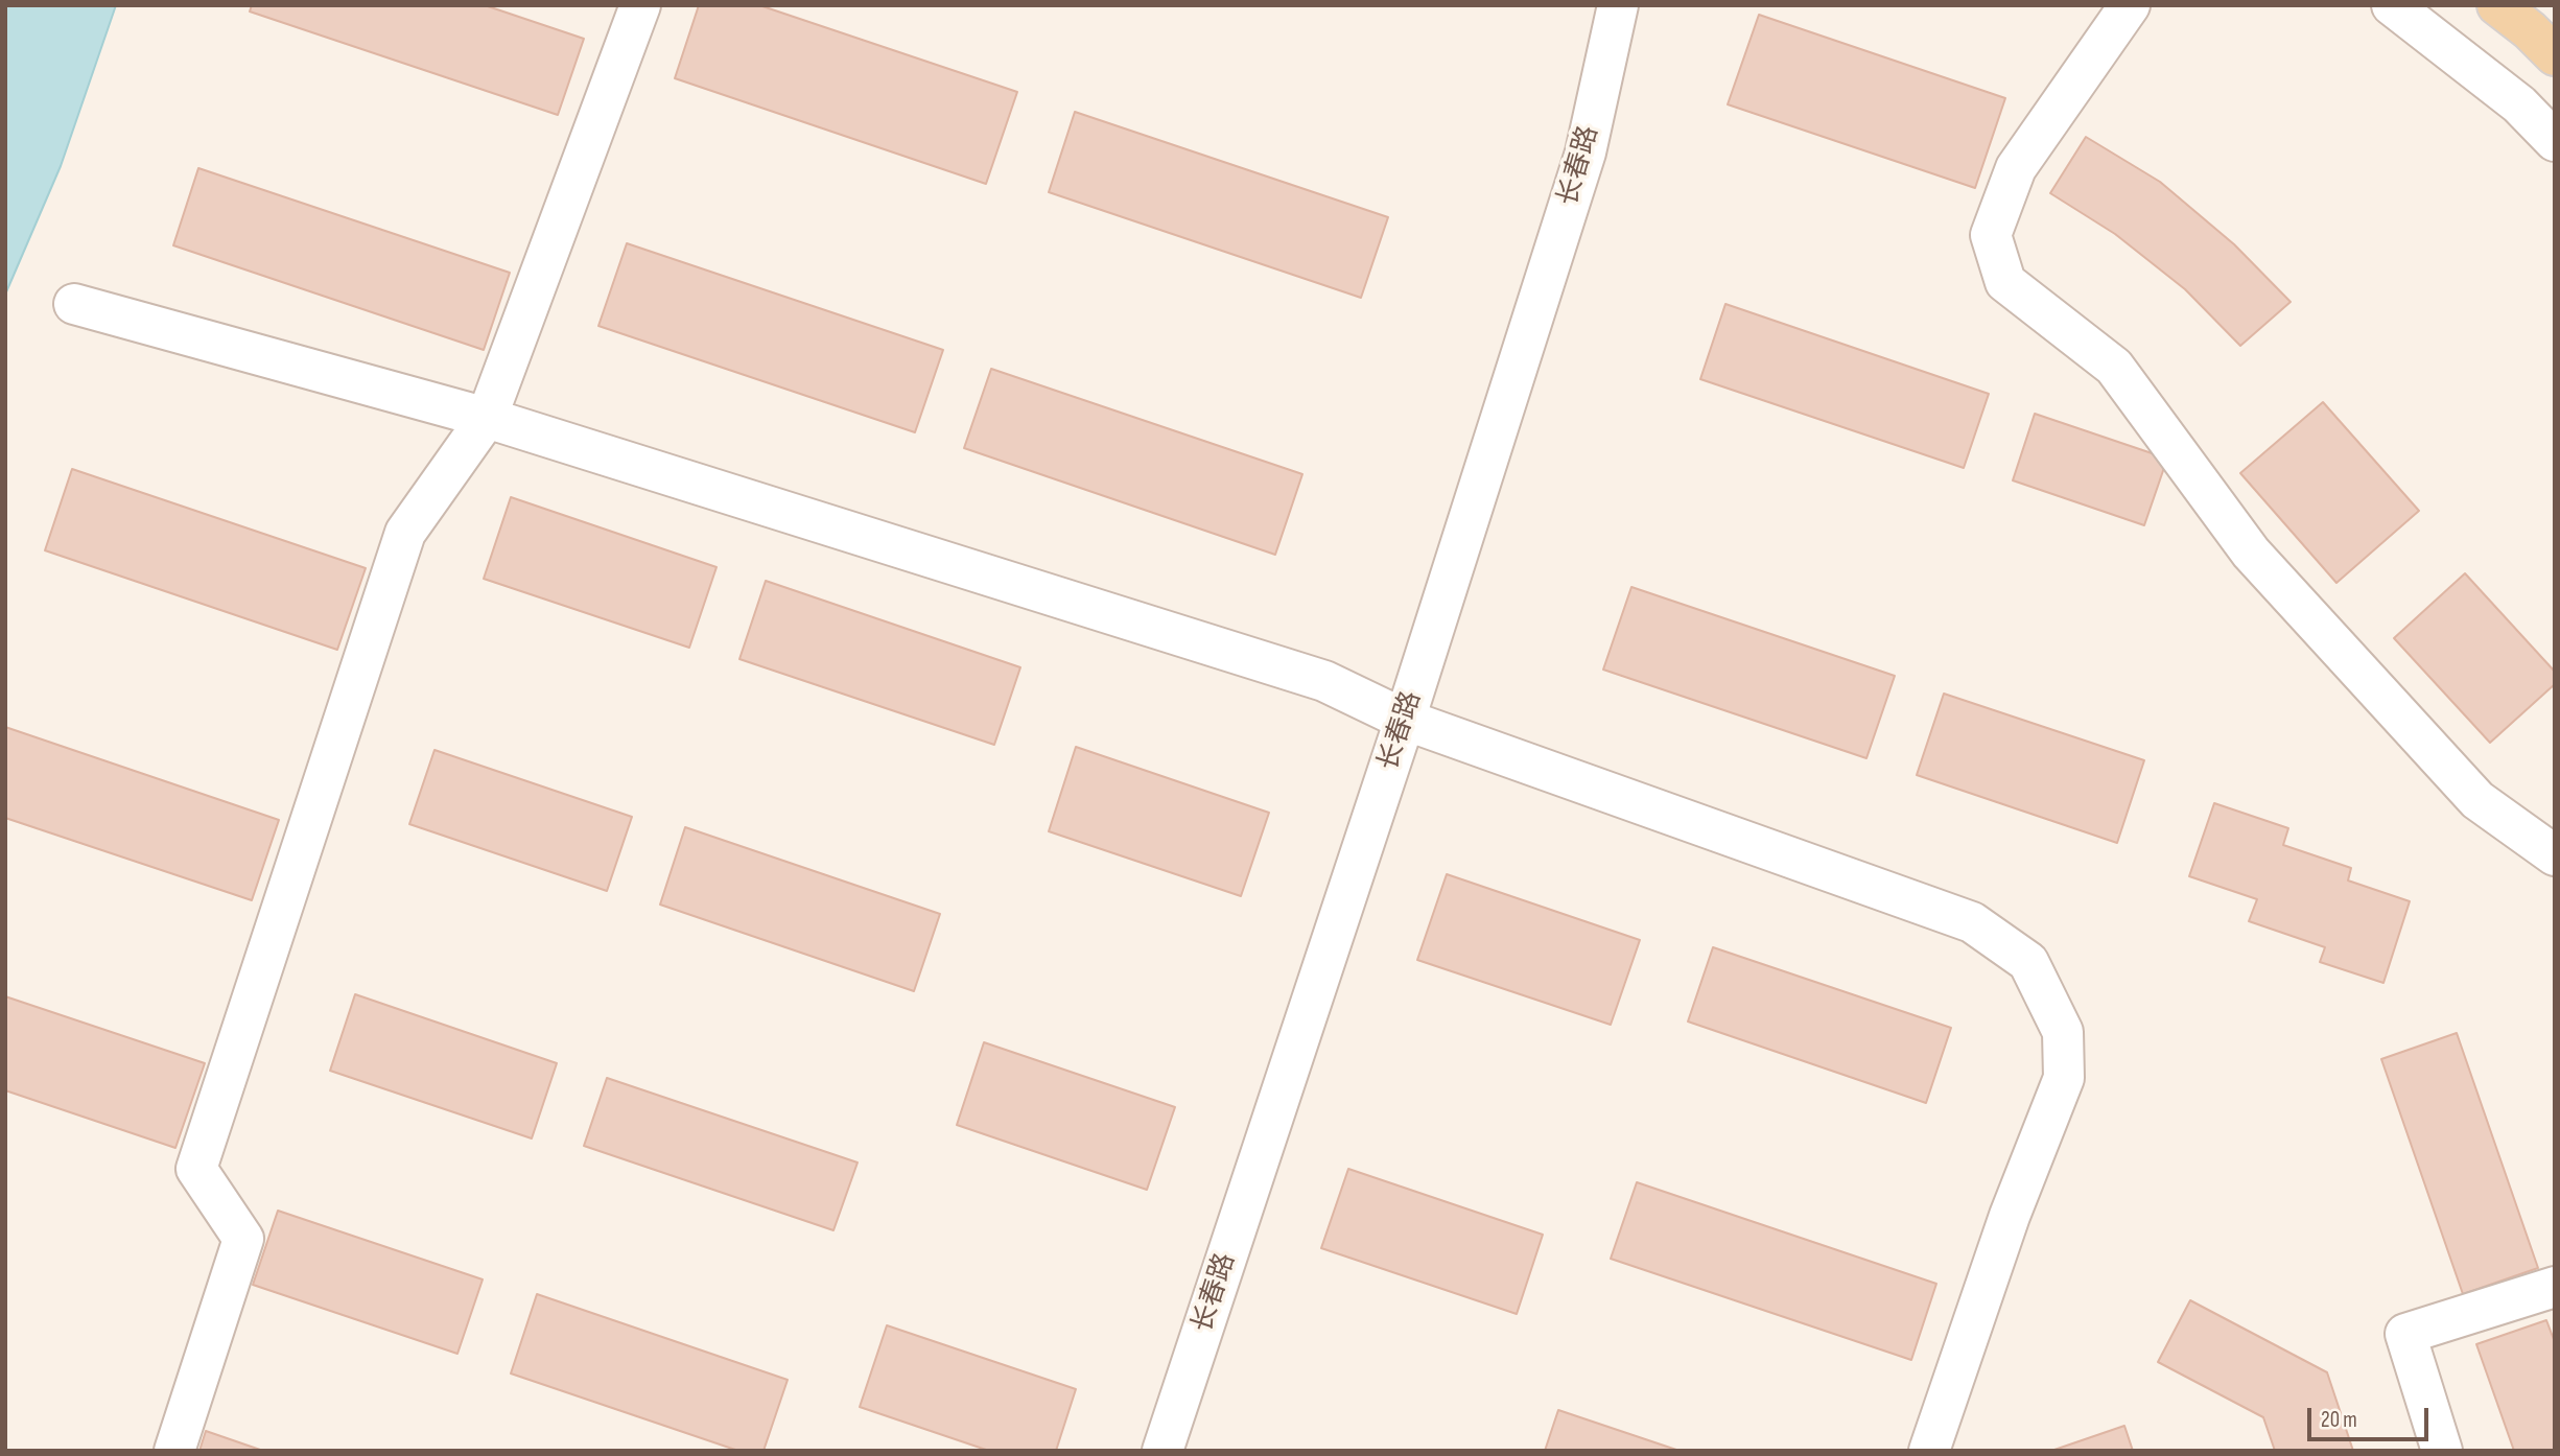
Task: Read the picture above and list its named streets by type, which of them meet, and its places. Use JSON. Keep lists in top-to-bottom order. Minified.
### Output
{"streets":{"street":["长春路"]},"scale_bar":"20 m"}
